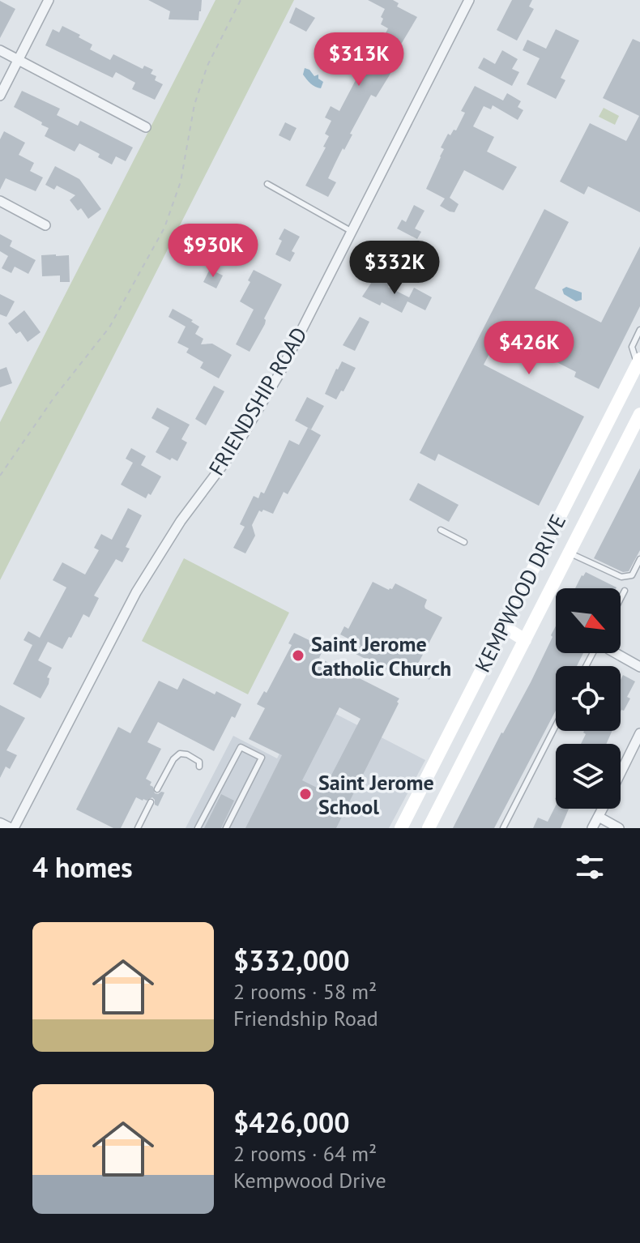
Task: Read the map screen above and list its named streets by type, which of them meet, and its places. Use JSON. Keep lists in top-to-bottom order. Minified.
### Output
{"streets":{"main road":["KEMPWOOD DRIVE"],"street":["FRIENDSHIP ROAD"]},"places":["Saint Jerome Catholic Church","Saint Jerome School"],"north":"bottom right","page":{"price":["$313K","$930K","$332K","$426K"],"heading":"4 homes","list":[{"name":"$332,000","note":"2 rooms · 58 m² · Friendship Road"},{"name":"$426,000","note":"2 rooms · 64 m² · Kempwood Drive"}]}}
